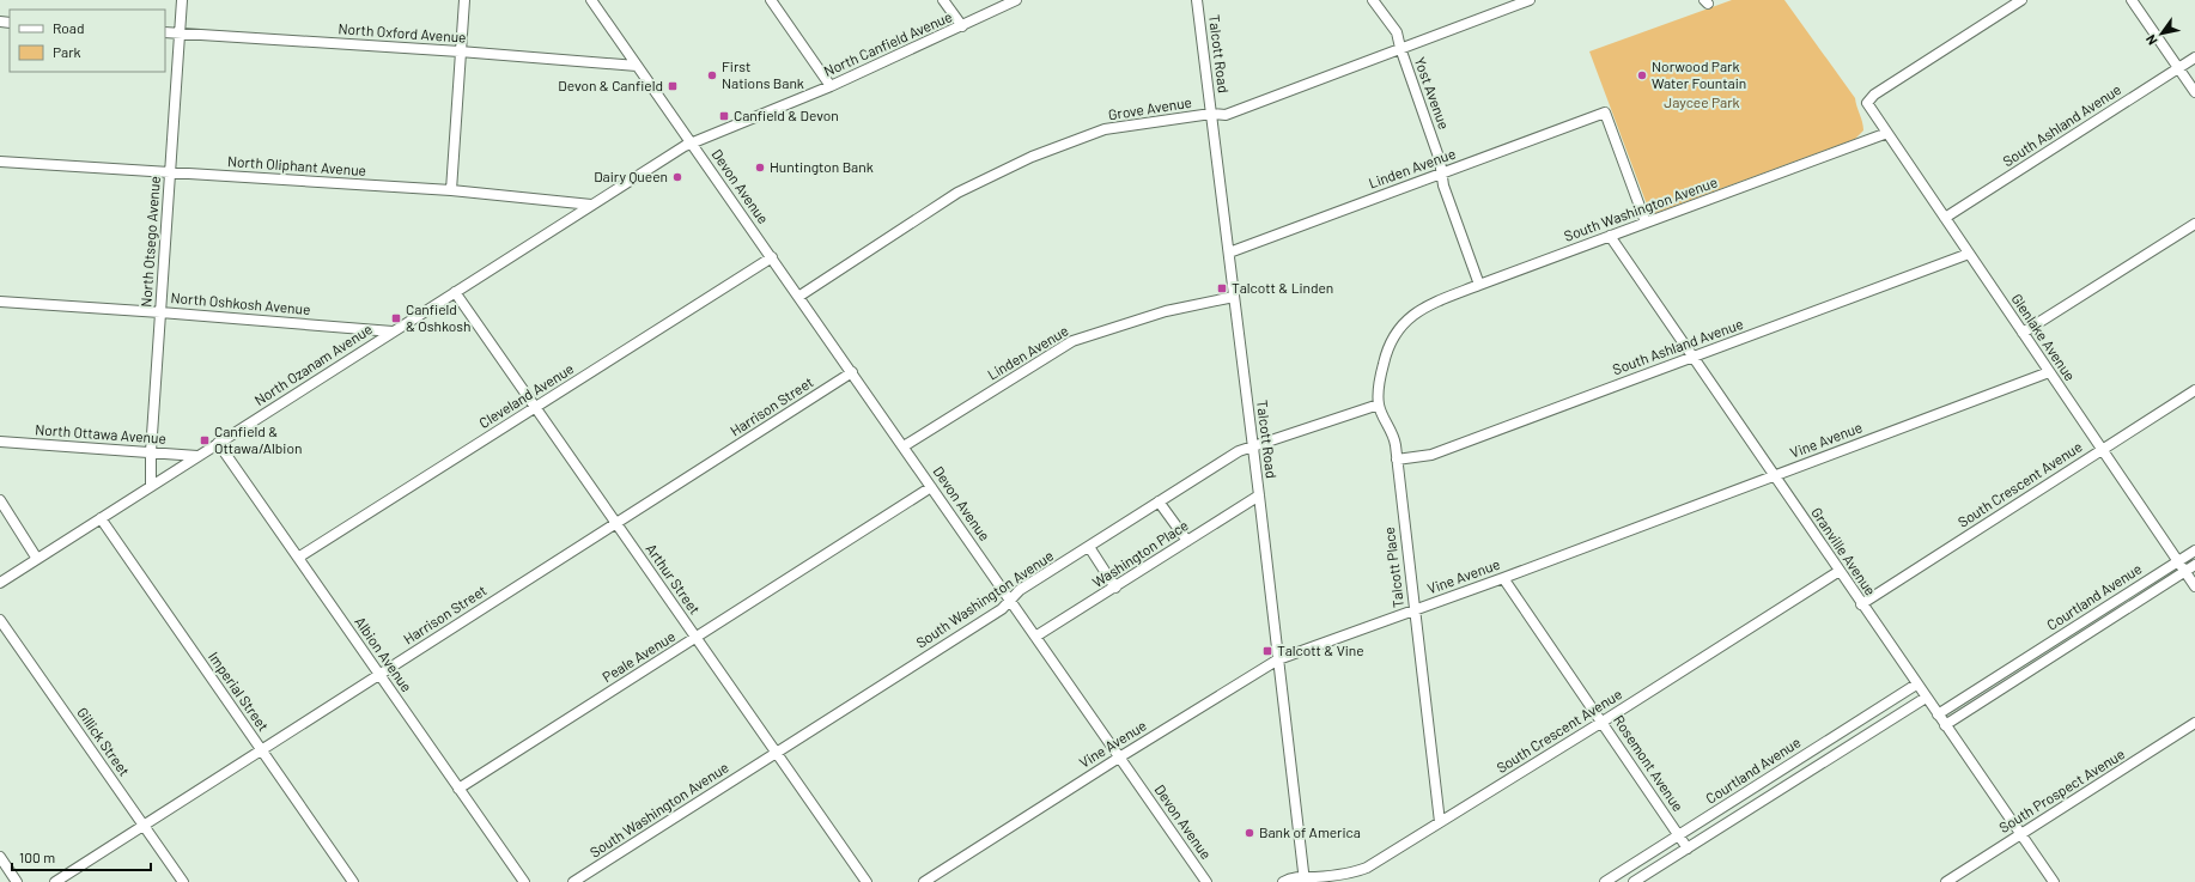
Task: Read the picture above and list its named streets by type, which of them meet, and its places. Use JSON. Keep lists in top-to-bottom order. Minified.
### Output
{"streets":{"street":["North Oxford Avenue","North Canfield Avenue","Talcott Road","Yost Avenue","Grove Avenue","South Ashland Avenue","North Oliphant Avenue","Linden Avenue","Devon Avenue","South Washington Avenue","North Otsego Avenue","North Oshkosh Avenue","Glenlake Avenue","North Ozanam Avenue","Cleveland Avenue","Harrison Street","North Ottawa Avenue","Vine Avenue","South Crescent Avenue","Granville Avenue","Washington Place","Talcott Place","Arthur Street","Courtland Avenue","Albion Avenue","Peale Avenue","Imperial Street","Gillick Street","Rosemont Avenue","South Prospect Avenue"]},"crossings":[["North Oxford Avenue","Devon Avenue"],["North Oxford Avenue","North Otsego Avenue"],["North Canfield Avenue","Devon Avenue"],["North Canfield Avenue","North Ozanam Avenue"],["Talcott Road","Grove Avenue"],["Talcott Road","Linden Avenue"],["Talcott Road","South Washington Avenue"],["Talcott Road","Vine Avenue"],["Talcott Road","South Crescent Avenue"],["Talcott Road","Washington Place"],["Yost Avenue","Grove Avenue"],["Yost Avenue","Linden Avenue"],["Yost Avenue","South Washington Avenue"],["Grove Avenue","Devon Avenue"],["South Ashland Avenue","Glenlake Avenue"],["South Ashland Avenue","Granville Avenue"],["South Ashland Avenue","Talcott Place"],["North Oliphant Avenue","North Otsego Avenue"],["North Oliphant Avenue","North Ozanam Avenue"],["Linden Avenue","Devon Avenue"],["Linden Avenue","South Washington Avenue"],["Devon Avenue","South Washington Avenue"],["Devon Avenue","North Ozanam Avenue"],["Devon Avenue","Cleveland Avenue"],["Devon Avenue","Harrison Street"],["Devon Avenue","Vine Avenue"],["Devon Avenue","Washington Place"],["Devon Avenue","Peale Avenue"],["South Washington Avenue","Glenlake Avenue"],["South Washington Avenue","Granville Avenue"],["South Washington Avenue","Talcott Place"],["South Washington Avenue","Arthur Street"],["North Otsego Avenue","North Oshkosh Avenue"],["North Otsego Avenue","North Ozanam Avenue"],["North Otsego Avenue","North Ottawa Avenue"],["North Oshkosh Avenue","North Ozanam Avenue"],["Glenlake Avenue","Vine Avenue"],["Glenlake Avenue","South Crescent Avenue"],["Glenlake Avenue","Courtland Avenue"],["North Ozanam Avenue","North Ottawa Avenue"],["North Ozanam Avenue","Arthur Street"],["North Ozanam Avenue","Albion Avenue"],["North Ozanam Avenue","Imperial Street"],["Cleveland Avenue","Arthur Street"],["Cleveland Avenue","Albion Avenue"],["Harrison Street","Arthur Street"],["Harrison Street","Albion Avenue"],["Harrison Street","Imperial Street"],["Harrison Street","Gillick Street"],["Vine Avenue","Granville Avenue"],["Vine Avenue","Talcott Place"],["Vine Avenue","Rosemont Avenue"],["South Crescent Avenue","Granville Avenue"],["South Crescent Avenue","Talcott Place"],["South Crescent Avenue","Rosemont Avenue"],["Granville Avenue","Courtland Avenue"],["Granville Avenue","South Prospect Avenue"],["Arthur Street","Peale Avenue"],["Courtland Avenue","Rosemont Avenue"],["Albion Avenue","Peale Avenue"]],"parks":["Jaycee Park"],"places":{"other":["First Nations Bank","Norwood Park Water Fountain","Huntington Bank","Dairy Queen","Bank of America"],"transit":["Devon & Canfield","Canfield & Devon","Talcott & Linden","Canfield & Oshkosh","Canfield & Ottawa/Albion","Talcott & Vine"]},"legend":["Road","Park"],"scale_bar":"100 m","north":"bottom left"}
